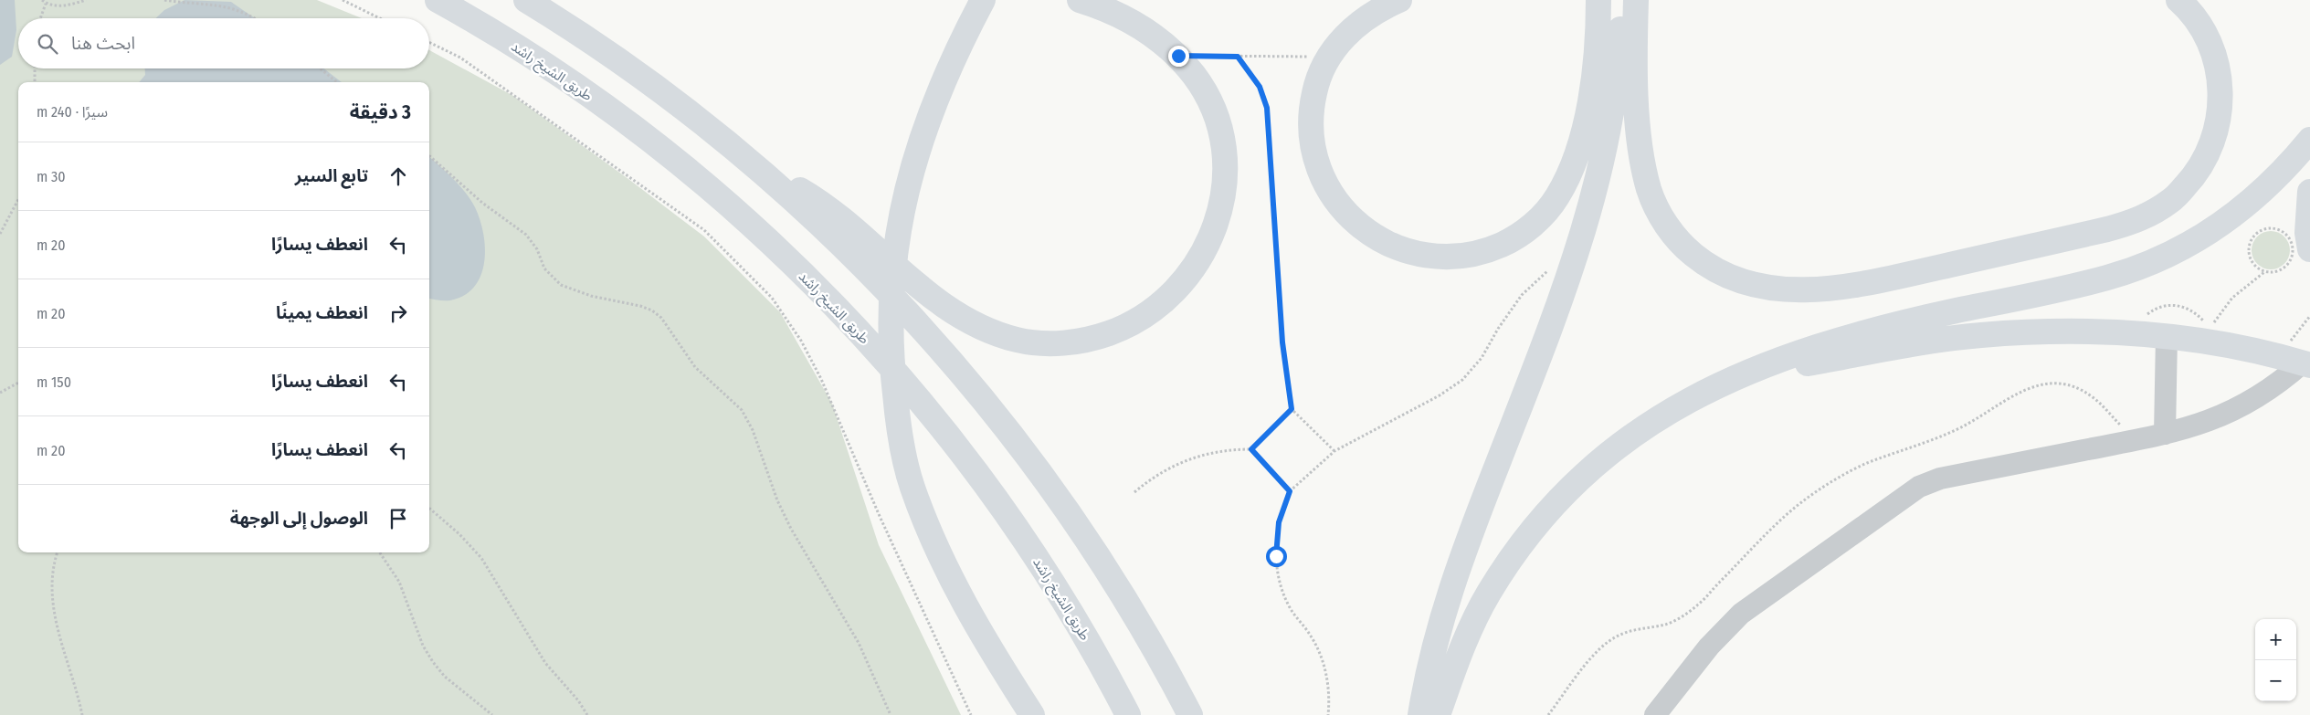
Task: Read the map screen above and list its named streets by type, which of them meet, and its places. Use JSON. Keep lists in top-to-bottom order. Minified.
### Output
{"streets":{"highway":["طريق الشيخ راشد"]},"page":{"search":"ابحث هنا","heading":["3 دقيقة","سيرًا · 240 m"],"list":[["تابع السير","30 m"],["انعطف يسارًا","20 m"],["انعطف يمينًا","20 m"],["انعطف يسارًا","150 m"],["انعطف يسارًا","20 m"],"الوصول إلى الوجهة"],"map_buttons":["+","−"]}}
